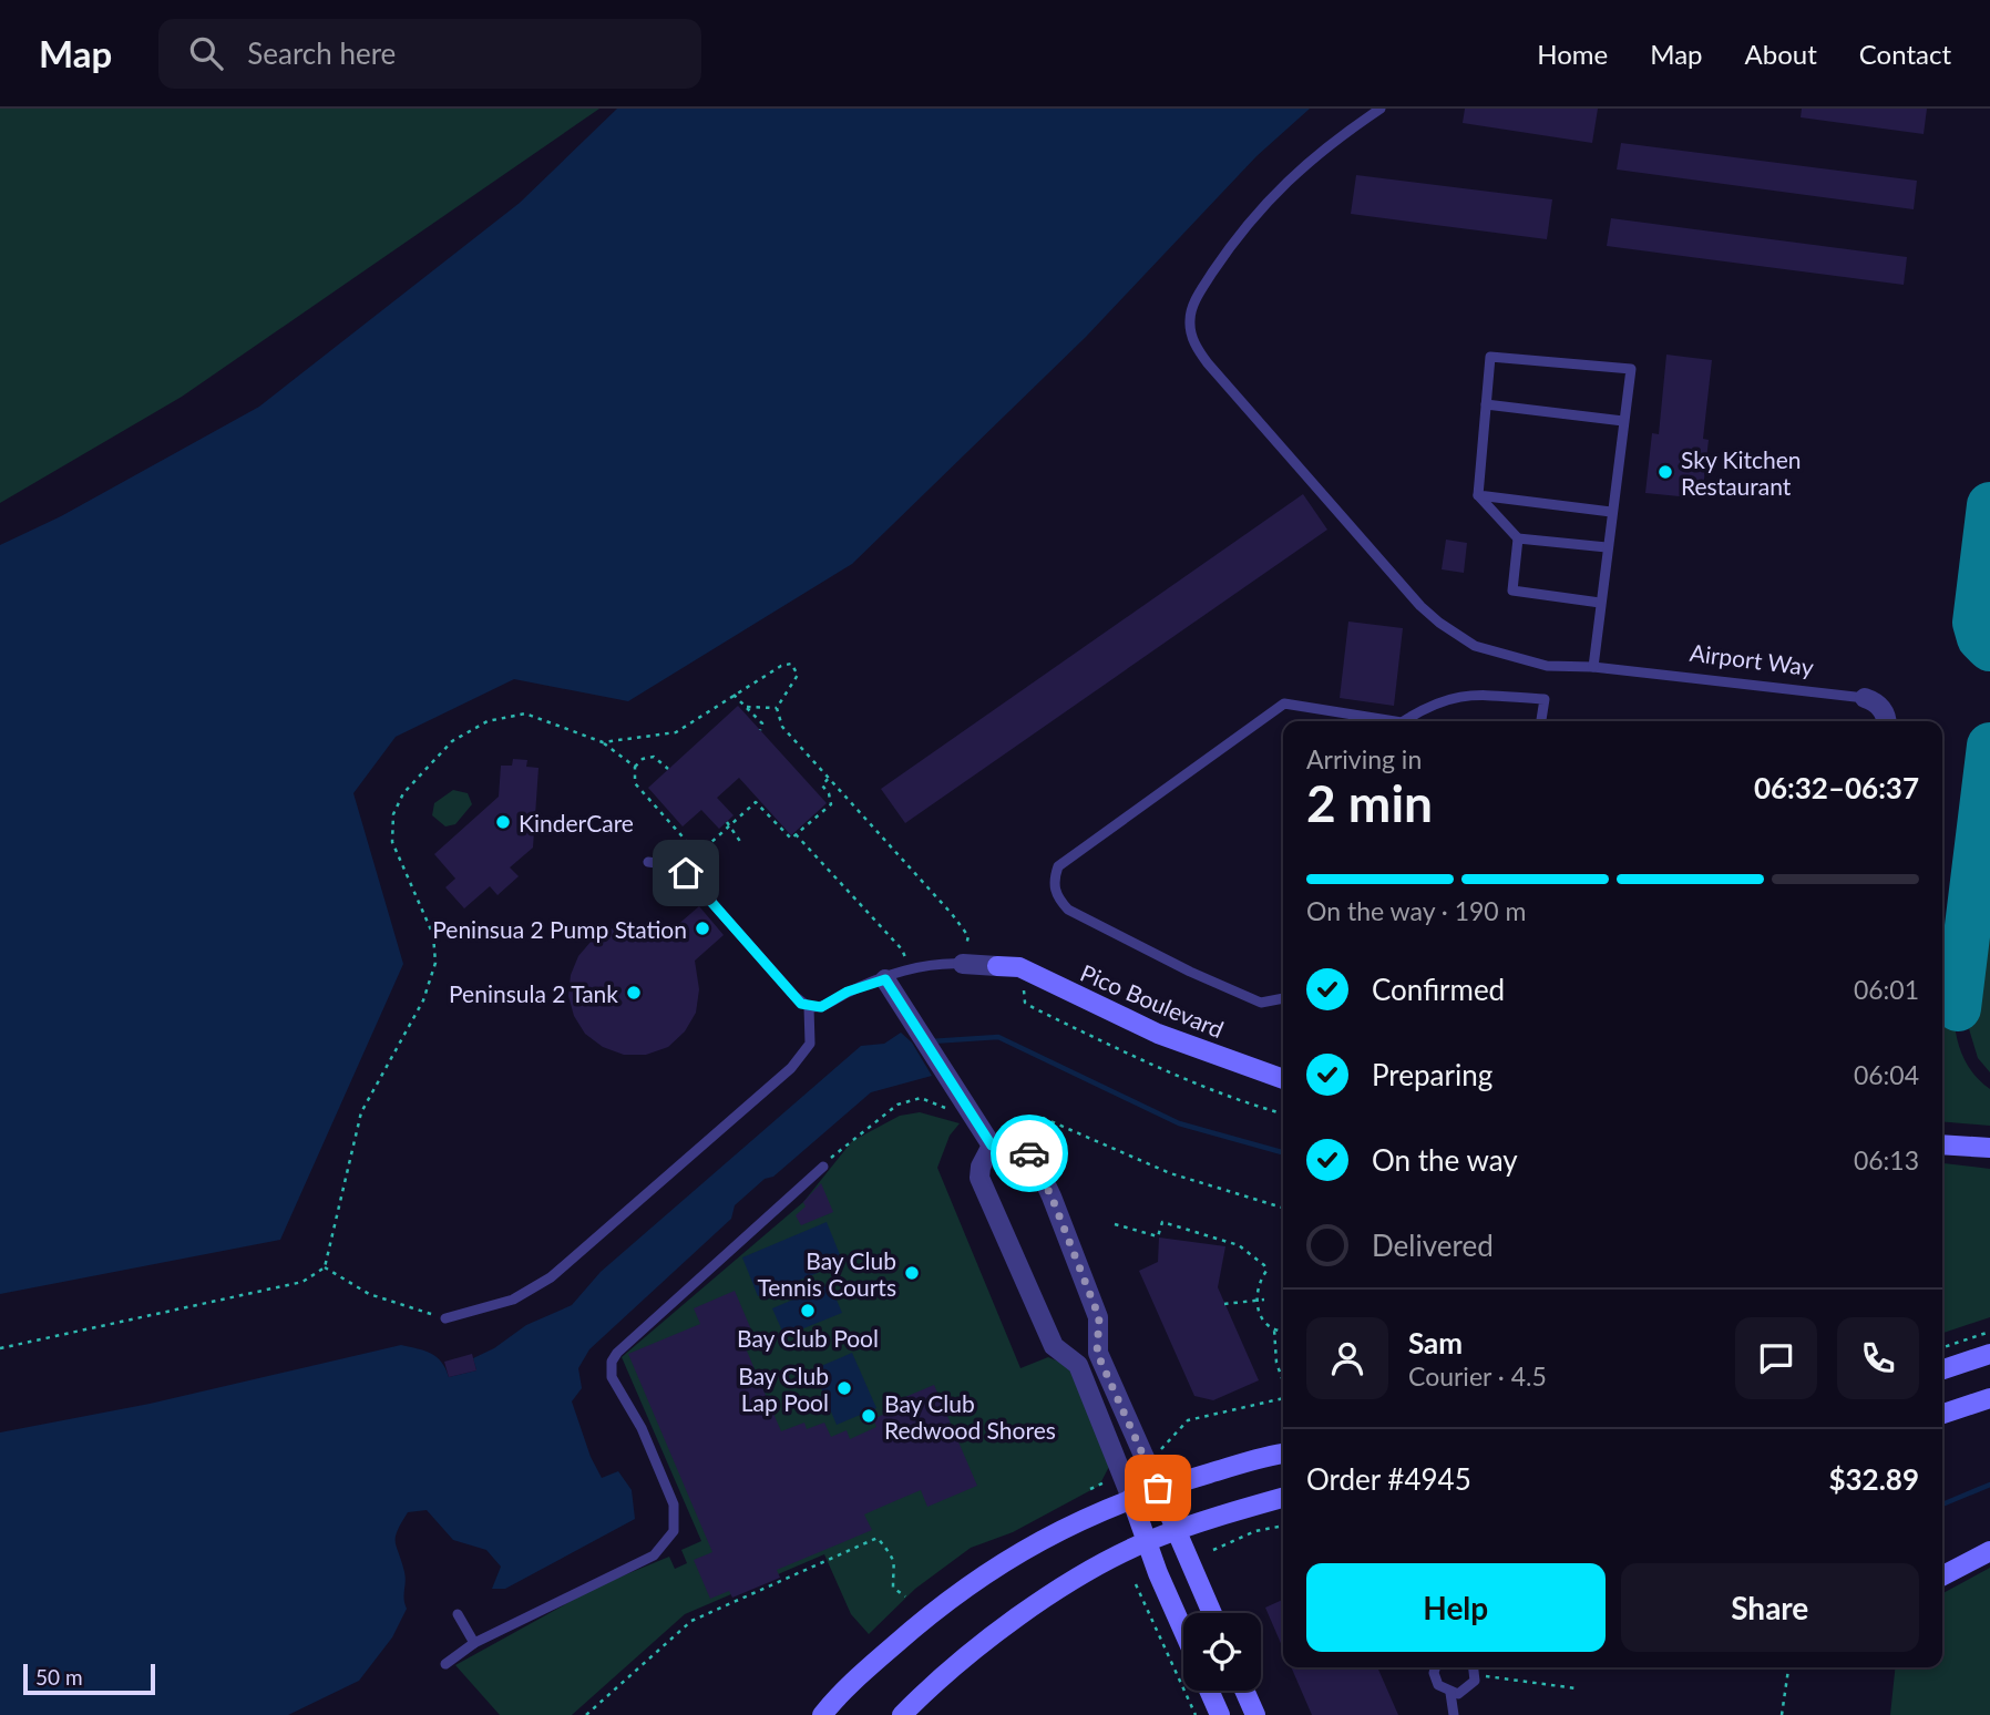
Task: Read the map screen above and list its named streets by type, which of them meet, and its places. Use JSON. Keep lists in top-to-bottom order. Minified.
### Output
{"streets":{"main road":["Pico Boulevard"],"street":["Airport Way"]},"places":["Sky Kitchen Restaurant","KinderCare","Peninsua 2 Pump Station","Peninsula 2 Tank","Bay Club Tennis Courts","Bay Club Pool","Bay Club Lap Pool","Bay Club Redwood Shores"],"scale_bar":"50 m","page":{"header":"Map","search":"Search here","nav":["Home","Map","About","Contact"],"heading":["2 min","Arriving in","06:32–06:37"],"panel":["Sam","Courier · 4.5","Order #4945","$32.89"],"bar":"On the way · 190 m","list":[["Confirmed","06:01"],["Preparing","06:04"],["On the way","06:13"],"Delivered"],"buttons":["Help","Share"],"scale":"50 m"}}
